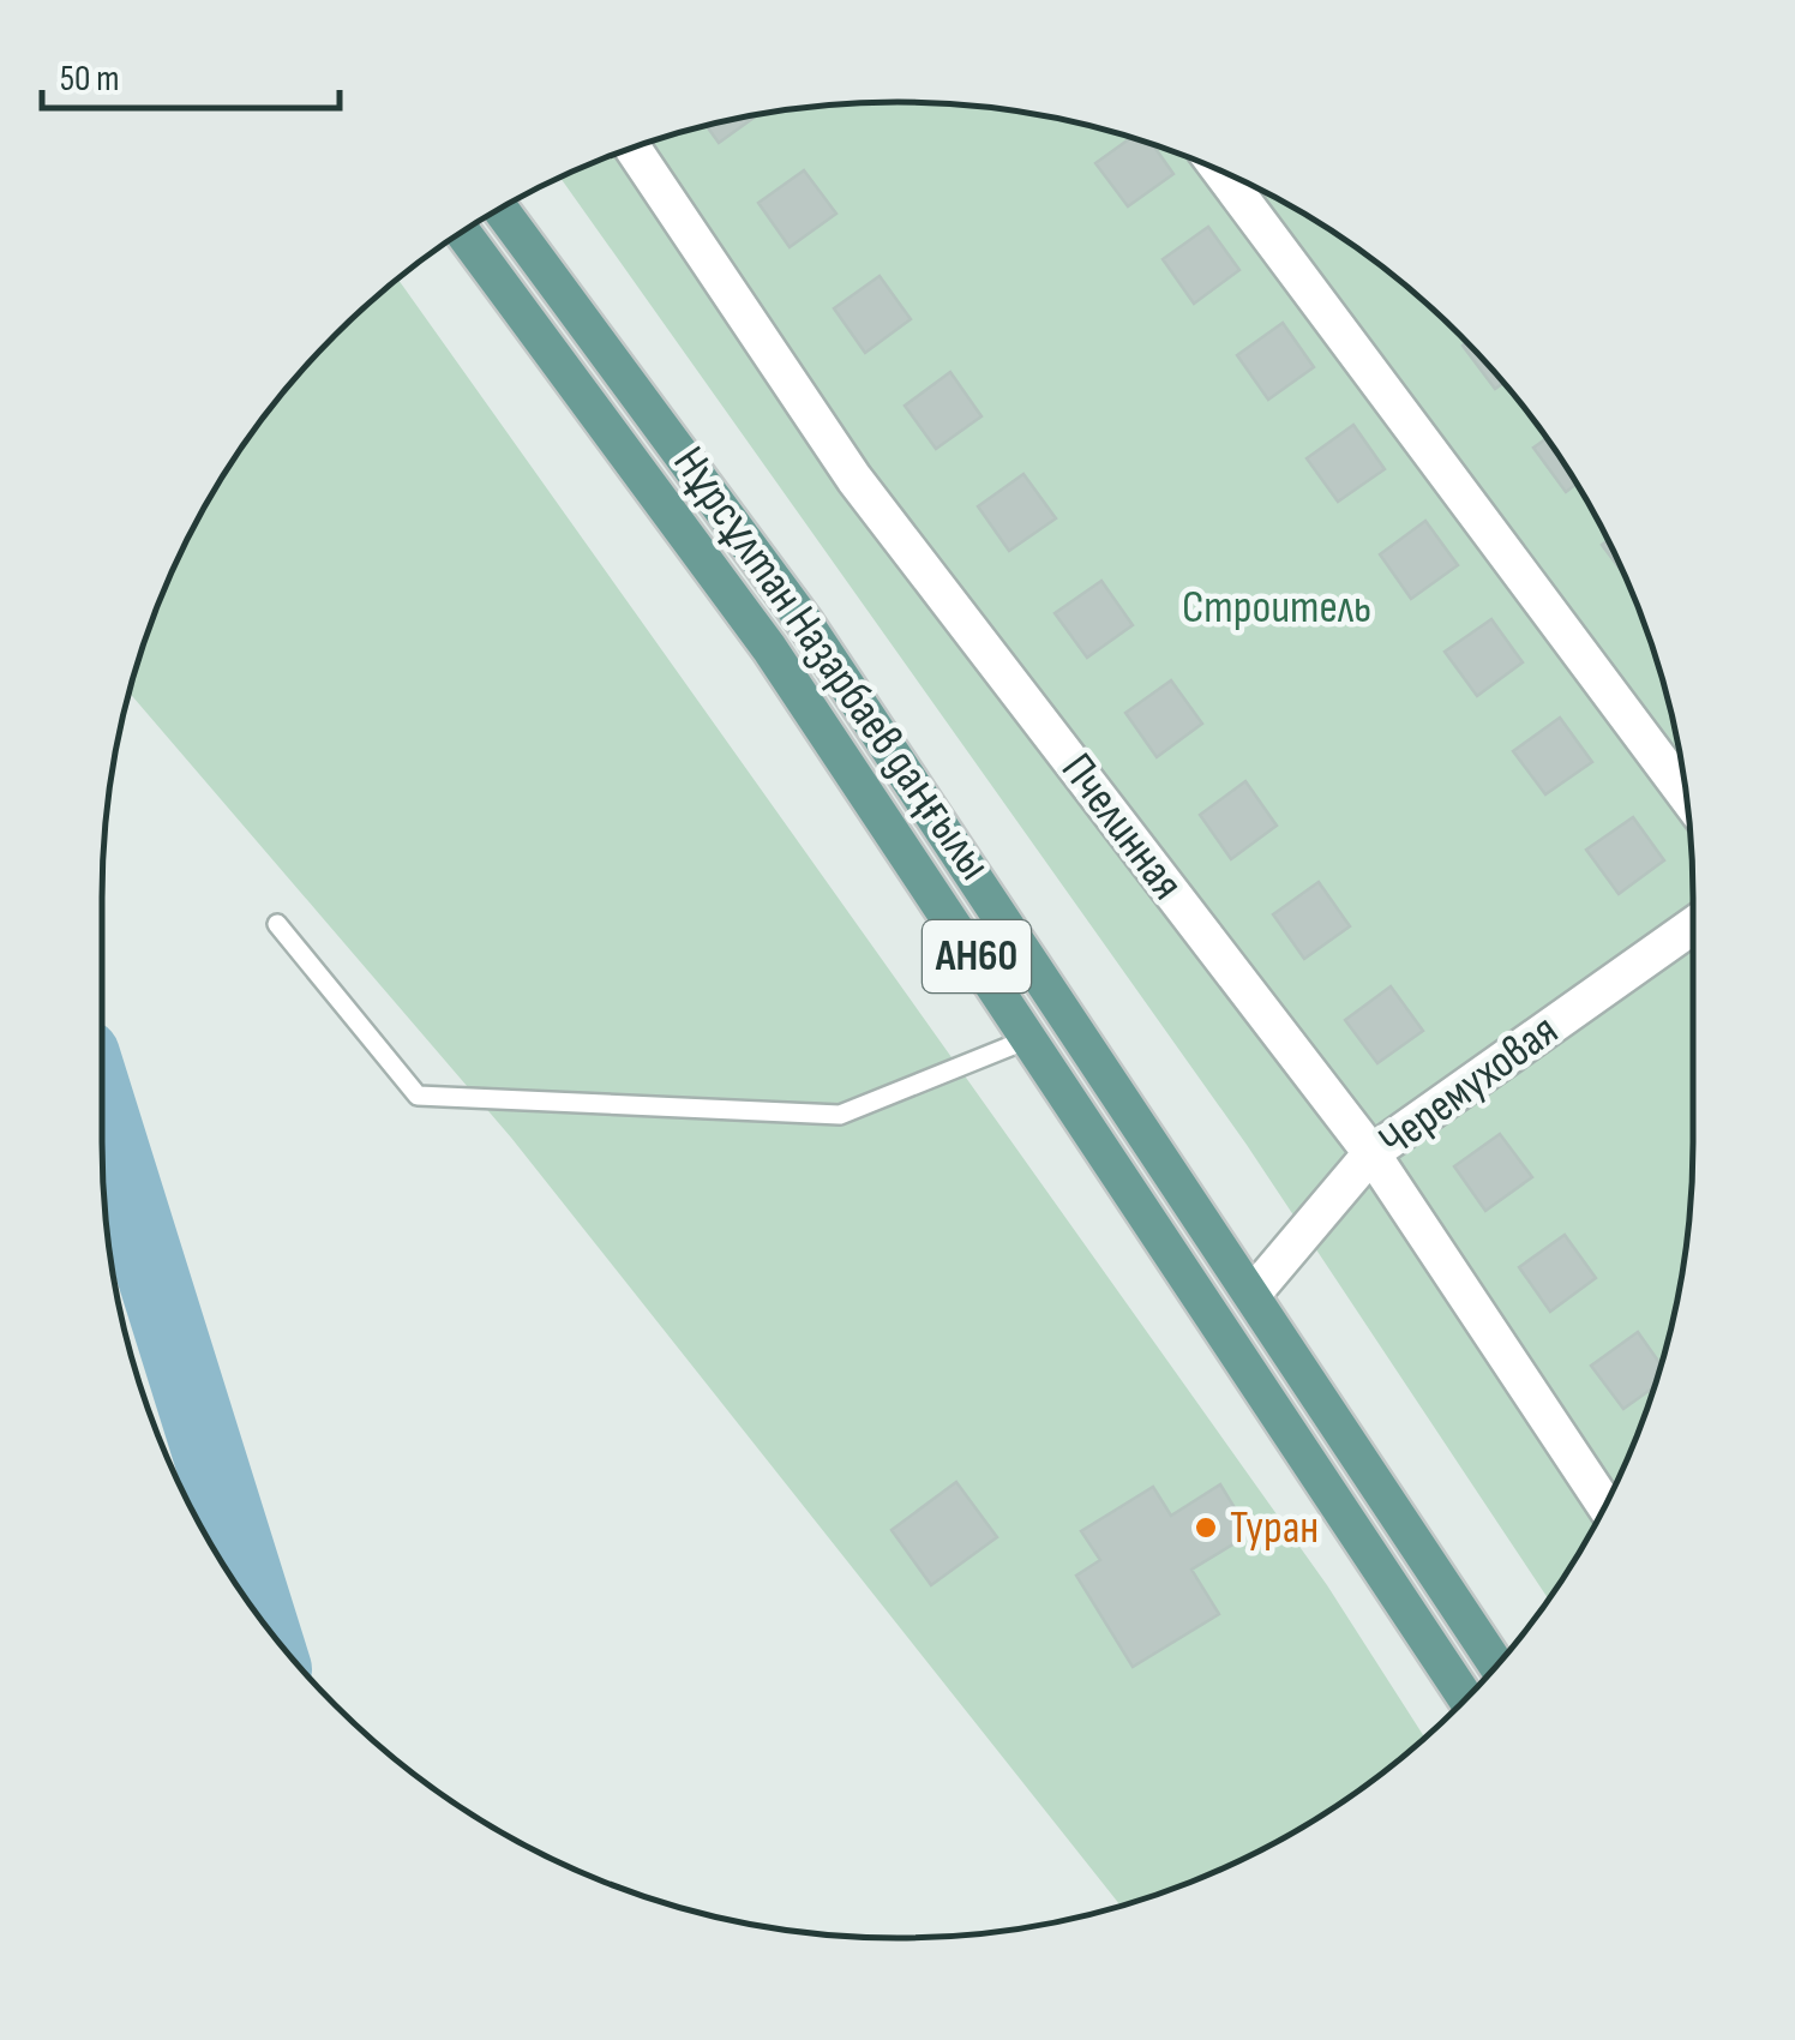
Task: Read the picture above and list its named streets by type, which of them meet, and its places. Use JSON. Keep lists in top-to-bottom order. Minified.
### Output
{"streets":{"main road":["Нұрсұлтан Назарбаев даңғылы","АН60"],"street":["Пчелинная","Черемуховая"]},"crossings":[["Нұрсұлтан Назарбаев даңғылы","Черемуховая"],["Пчелинная","Черемуховая"]],"parks":["Строитель"],"places":["Туран"],"scale_bar":"50 m"}
